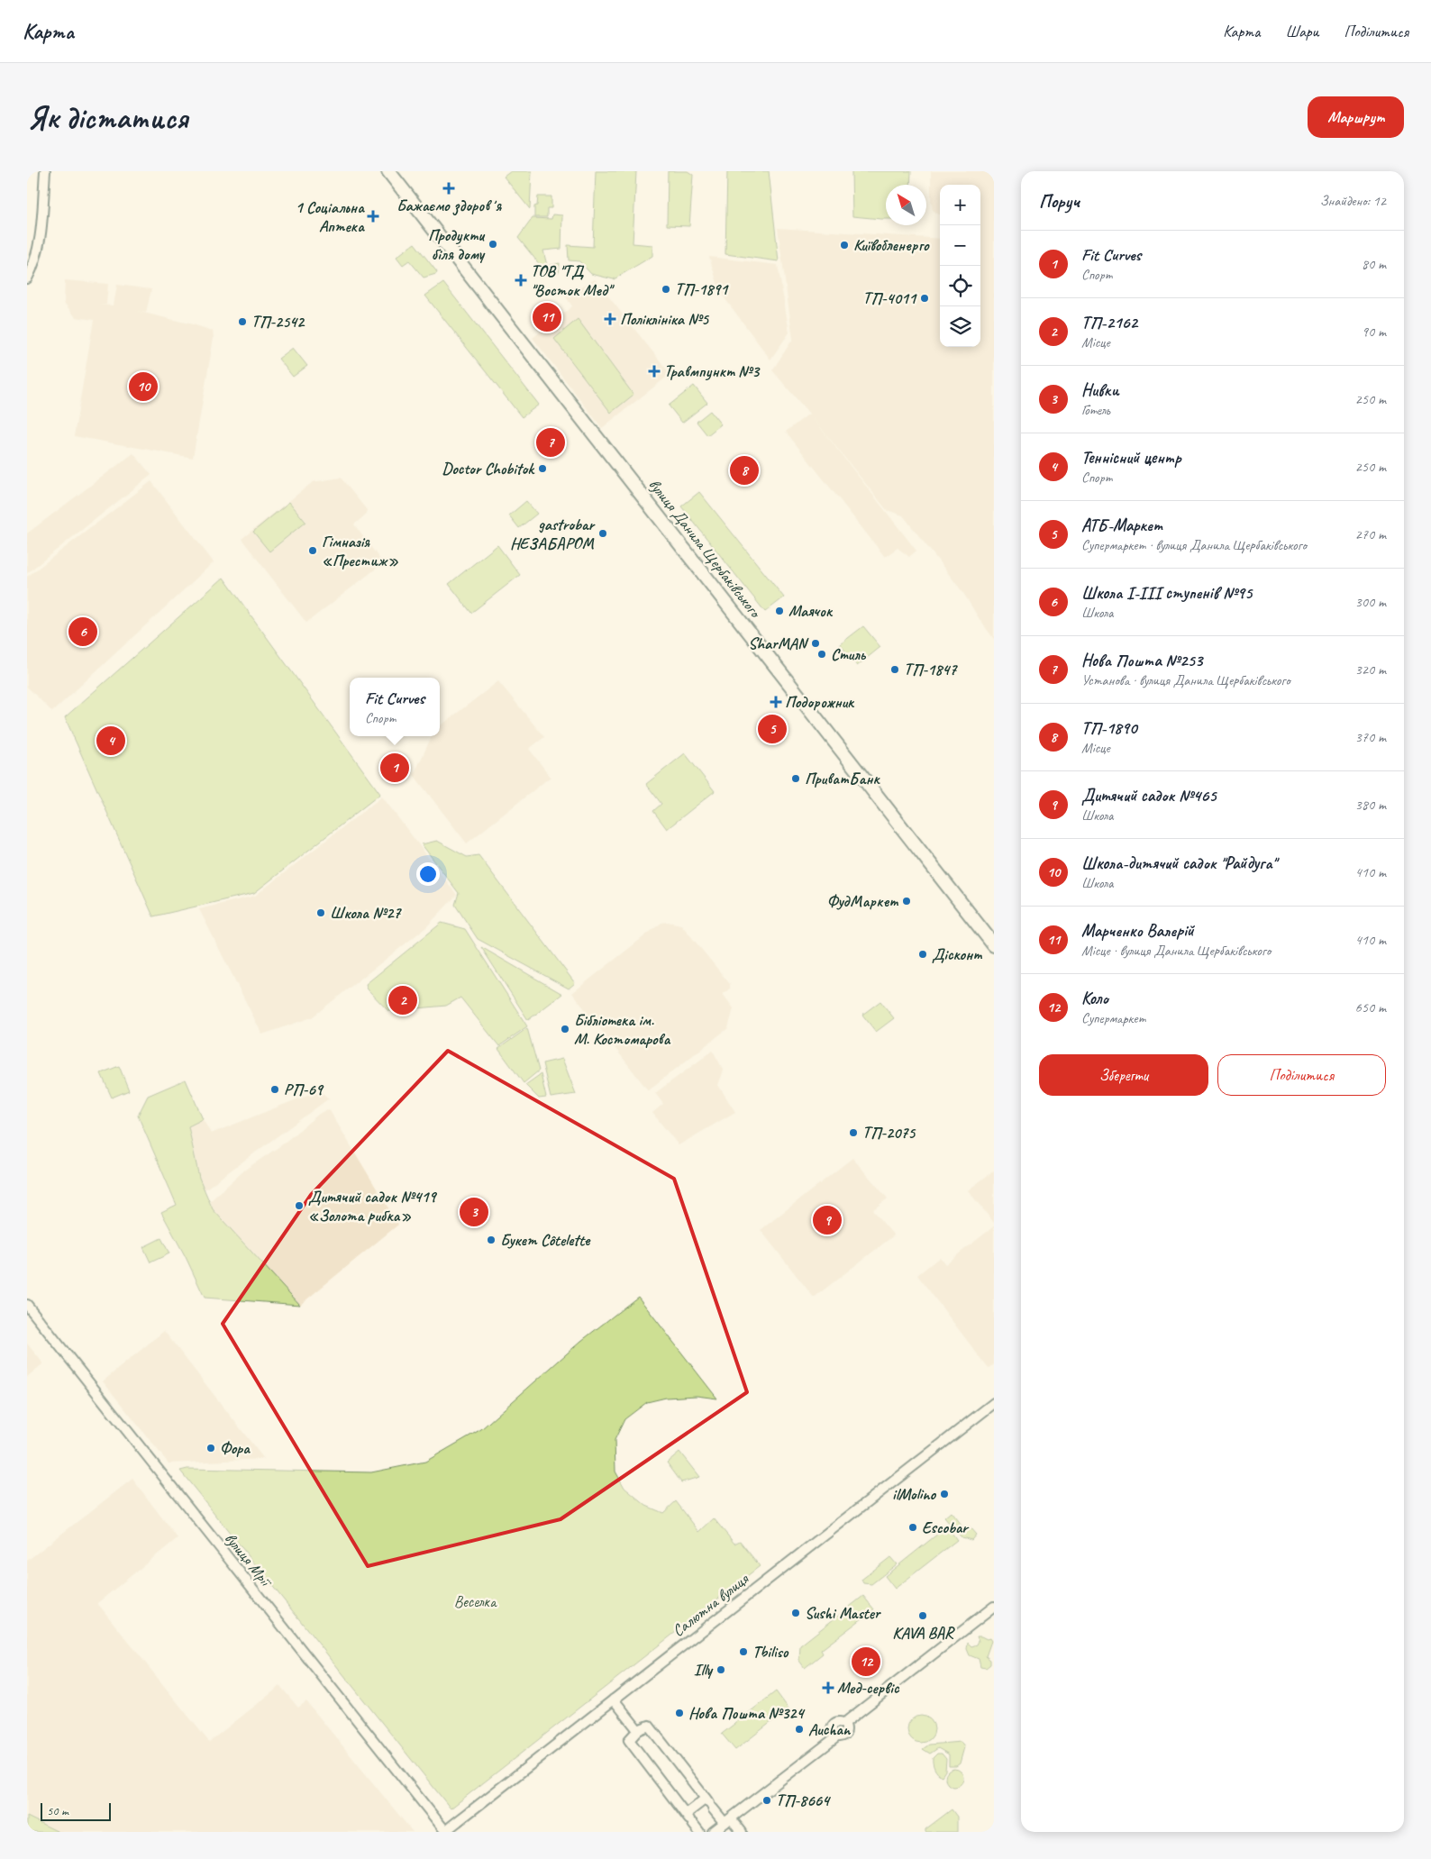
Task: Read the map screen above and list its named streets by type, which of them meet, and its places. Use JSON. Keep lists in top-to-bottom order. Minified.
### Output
{"streets":{"main road":["вулиця Данила Щербаківського"],"street":["вулиця Мрії","Салютна вулиця"]},"crossings":[["вулиця Мрії","Салютна вулиця"]],"parks":["Веселка"],"places":{"health":["Бажаємо здоровʼя","1 Соціальна Аптека","ТОВ \"ТД \"Восток Мед\"","Поліклініка №5","Травмпункт №3","Подорожник","Мед-сервіс"],"other":["Продукти біля дому","Київобленерго","ТП-1891","ТП-4011","ТП-2542","Doctor Chobitok","gastrobar НЕЗАБАРОМ","Гімназія «Престиж»","Маячок","SharMAN","Стиль","ТП-1847","ПриватБанк","ФудМаркет","Школа №27","Дісконт","Бібліотека ім. М. Костомарова","РП-69","ТП-2075","Дитячий садок №419 «Золота рибка»","Букет Côtelette","Фора","ilMolino","Escobar","Sushi Master","KAVA BAR","Tbiliso","Illy","Нова Пошта №324","Auchan","ТП-8664"]},"scale_bar":"50 m","north":"top left","page":{"header":"Карта","nav":["Карта","Шари","Поділитися"],"buttons":["Маршрут",["Зберегти","Поділитися"]],"title":"Як дістатися","heading":["Поруч","Знайдено: 12"],"map_buttons":["+","−"],"list":[{"mark":"1","name":"Fit Curves","note":"Спорт","value":"80 m"},{"mark":"2","name":"ТП-2162","note":"Місце","value":"90 m"},{"mark":"3","name":"Нивки","note":"Готель","value":"250 m"},{"mark":"4","name":"Теннісний центр","note":"Спорт","value":"250 m"},{"mark":"5","name":"АТБ-Маркет","note":"Супермаркет · вулиця Данила Щербаківського","value":"270 m"},{"mark":"6","name":"Школа І-ІІІ ступенів №95","note":"Школа","value":"300 m"},{"mark":"7","name":"Нова Пошта №253","note":"Установа · вулиця Данила Щербаківського","value":"320 m"},{"mark":"8","name":"ТП-1890","note":"Місце","value":"370 m"},{"mark":"9","name":"Дитячий садок №465","note":"Школа","value":"380 m"},{"mark":"10","name":"Школа-дитячий садок \"Райдуга\"","note":"Школа","value":"410 m"},{"mark":"11","name":"Марченко Валерій","note":"Місце · вулиця Данила Щербаківського","value":"410 m"},{"mark":"12","name":"Коло","note":"Супермаркет","value":"650 m"}],"pins":["11","10","7","8","6","5","4","1","2","3","9","12"],"popup":["Fit Curves","Спорт"],"scale":"50 m"}}
